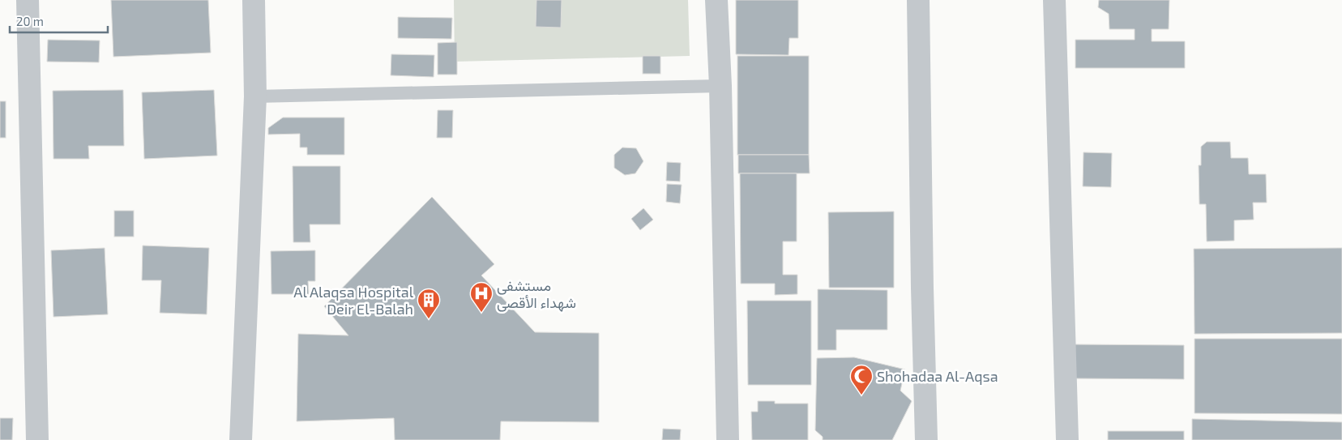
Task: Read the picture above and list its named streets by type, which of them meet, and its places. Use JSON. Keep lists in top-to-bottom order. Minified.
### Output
{"places":{"hospital":["مستشفى شهداء الأقصى"],"building":["Al Alaqsa Hospital Deir El-Balah"],"mosque":["Shohadaa Al-Aqsa"]},"scale_bar":"20 m"}
